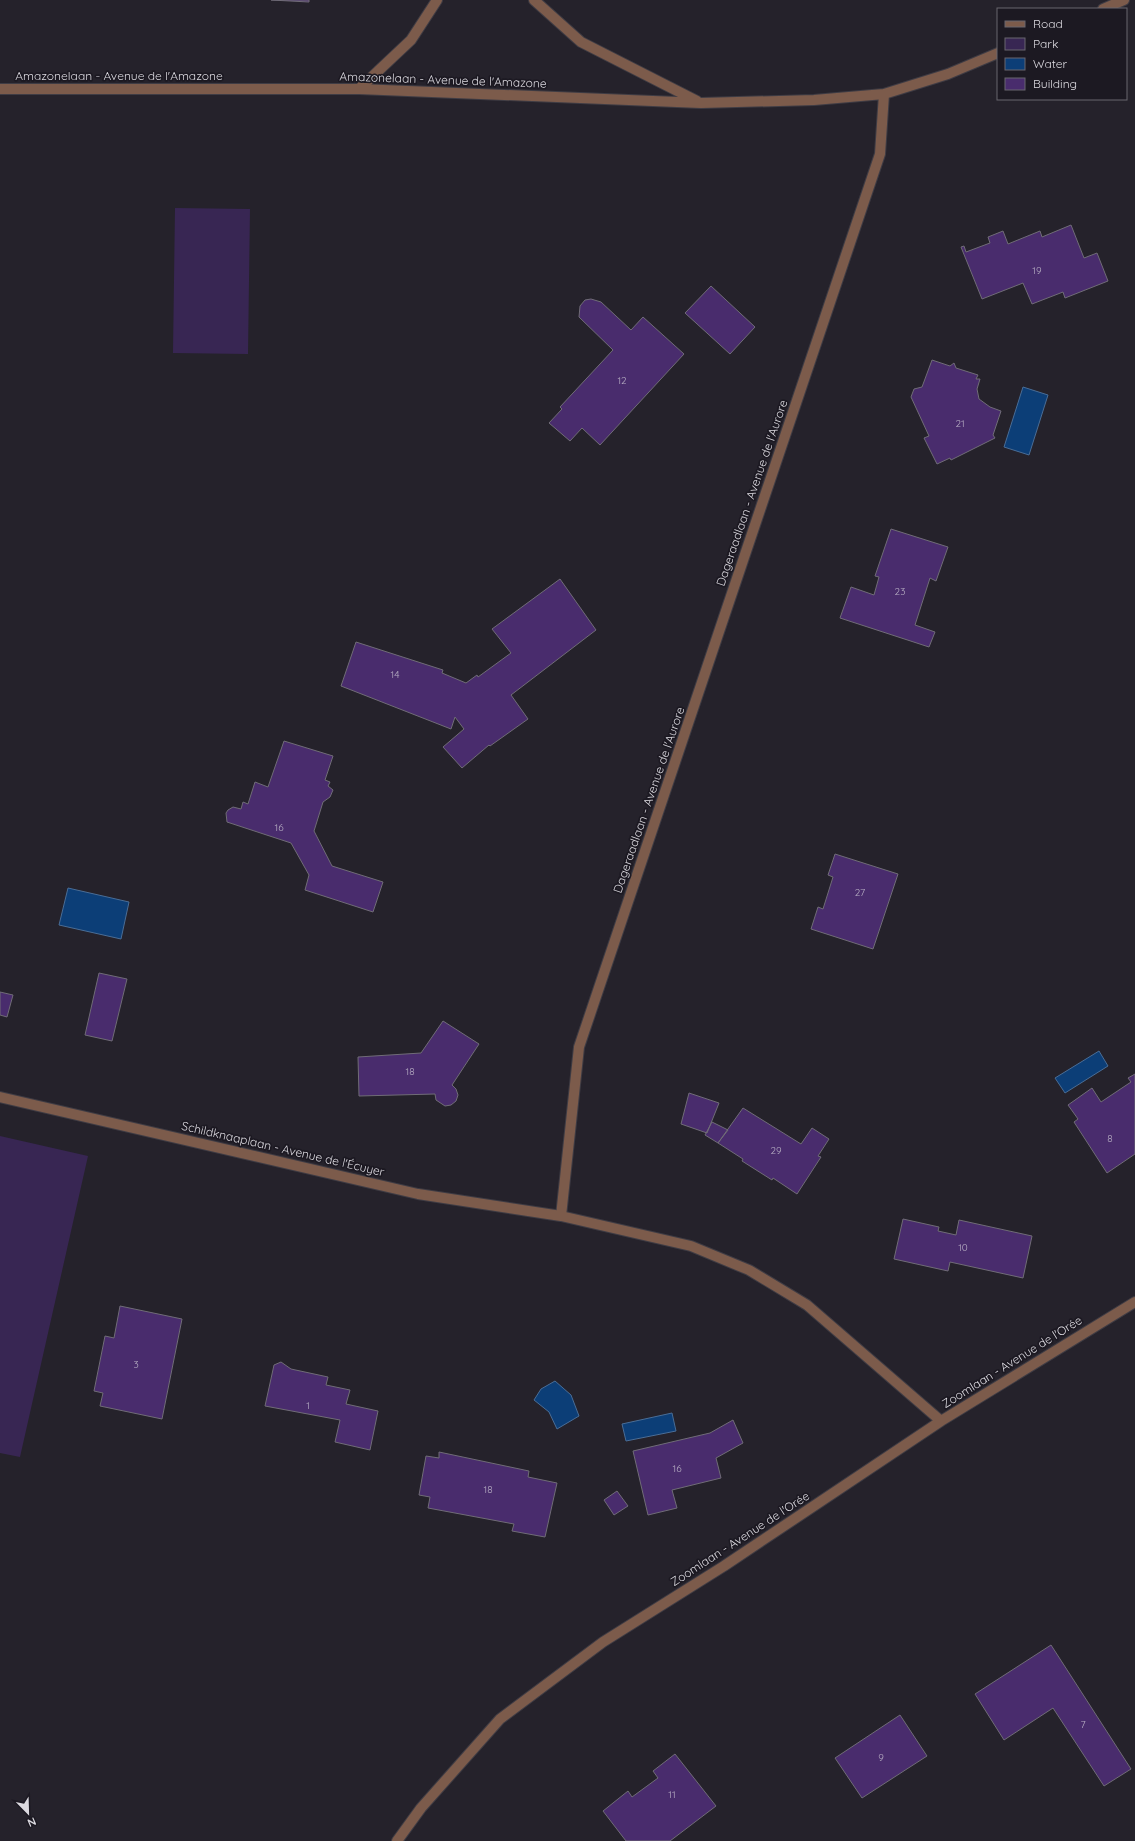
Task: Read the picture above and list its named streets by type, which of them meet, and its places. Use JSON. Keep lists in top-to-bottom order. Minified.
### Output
{"streets":{"street":["Amazonelaan - Avenue de l'Amazone","Dageraadlaan - Avenue de l'Aurore","Schildknaaplaan - Avenue de l'Écuyer","Zoomlaan - Avenue de l'Orée"]},"crossings":[["Amazonelaan - Avenue de l'Amazone","Dageraadlaan - Avenue de l'Aurore"],["Dageraadlaan - Avenue de l'Aurore","Schildknaaplaan - Avenue de l'Écuyer"]],"house_numbers":["19","12","21","23","14","16","27","18","8","29","10","3","1","16","18","7","9","11"],"legend":["Road","Park","Water","Building"],"north":"bottom right"}
